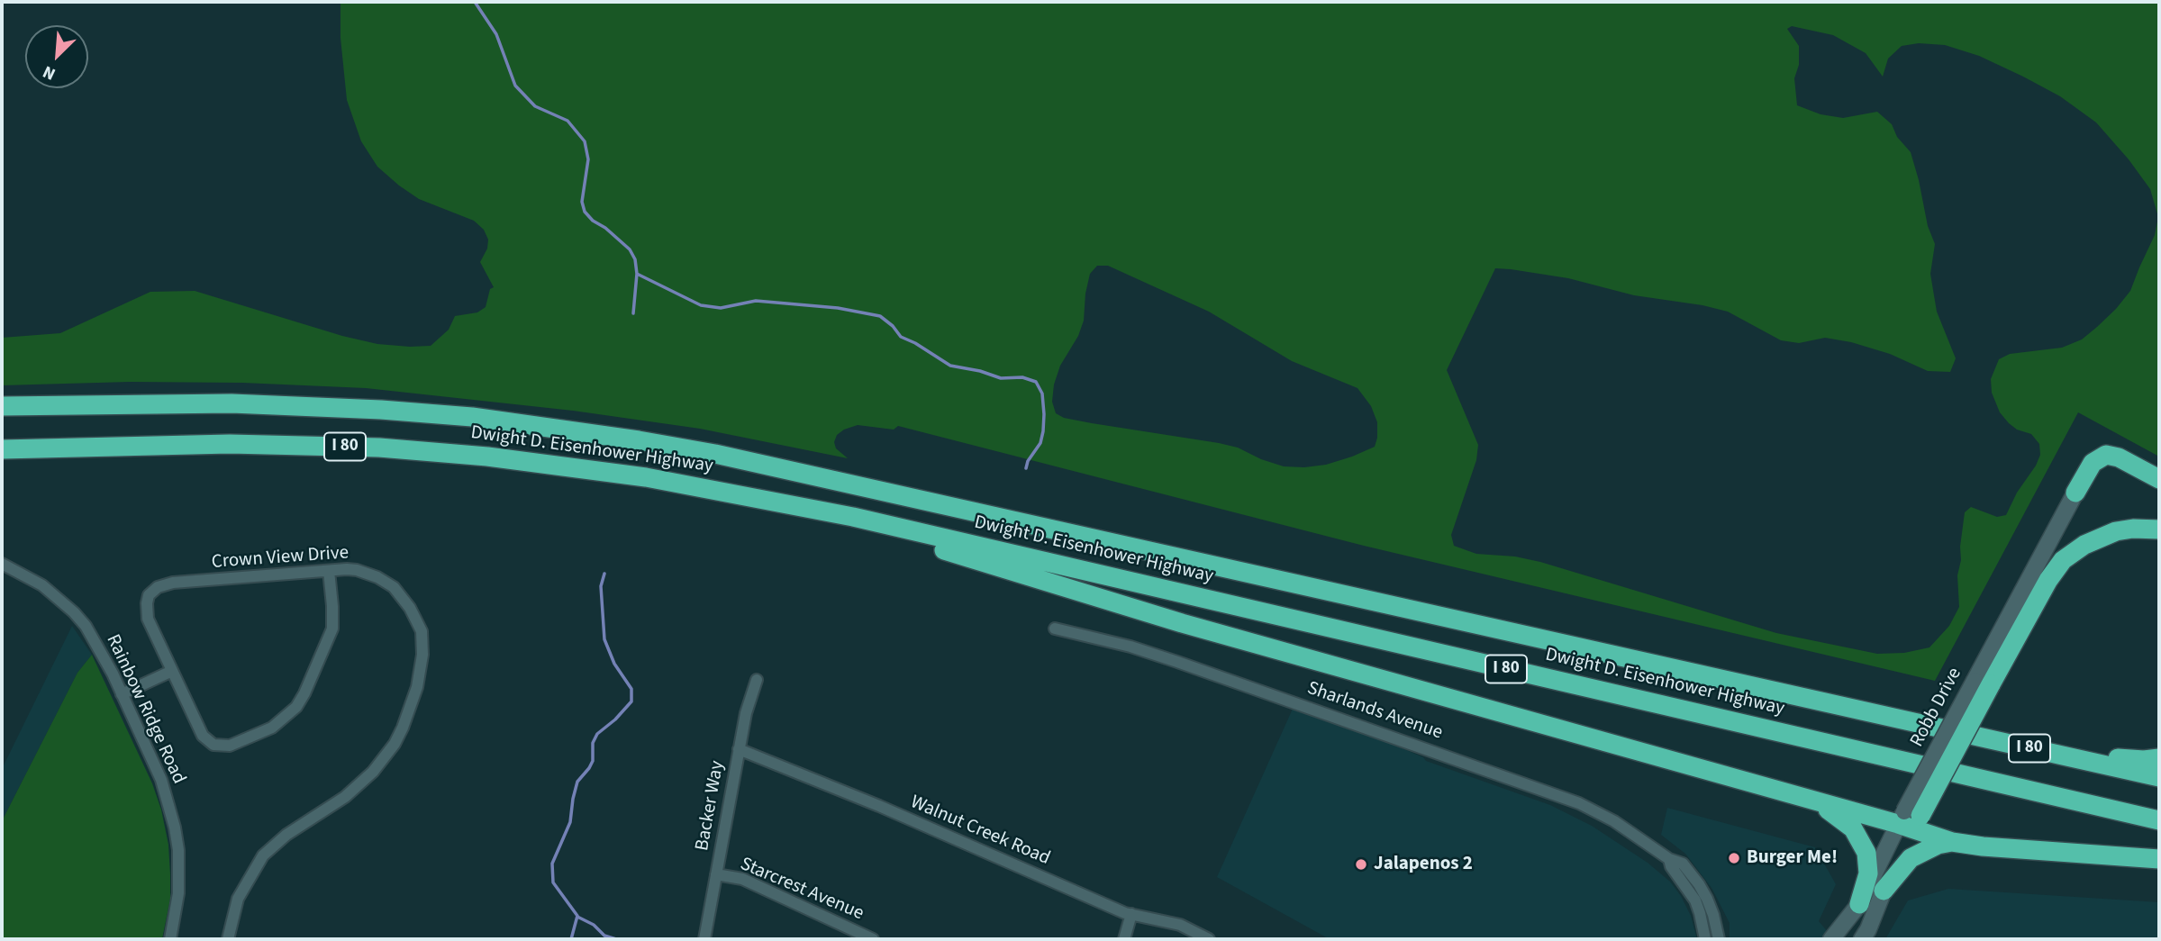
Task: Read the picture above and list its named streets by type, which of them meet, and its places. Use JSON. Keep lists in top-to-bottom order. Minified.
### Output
{"streets":{"highway":["I 80","Dwight D. Eisenhower Highway"],"main road":["Robb Drive"],"street":["Crown View Drive","Rainbow Ridge Road","Sharlands Avenue","Backer Way","Walnut Creek Road","Starcrest Avenue"]},"crossings":[["Backer Way","Walnut Creek Road"],["Backer Way","Starcrest Avenue"]],"places":["Burger Me!","Jalapenos 2"],"north":"bottom left"}
